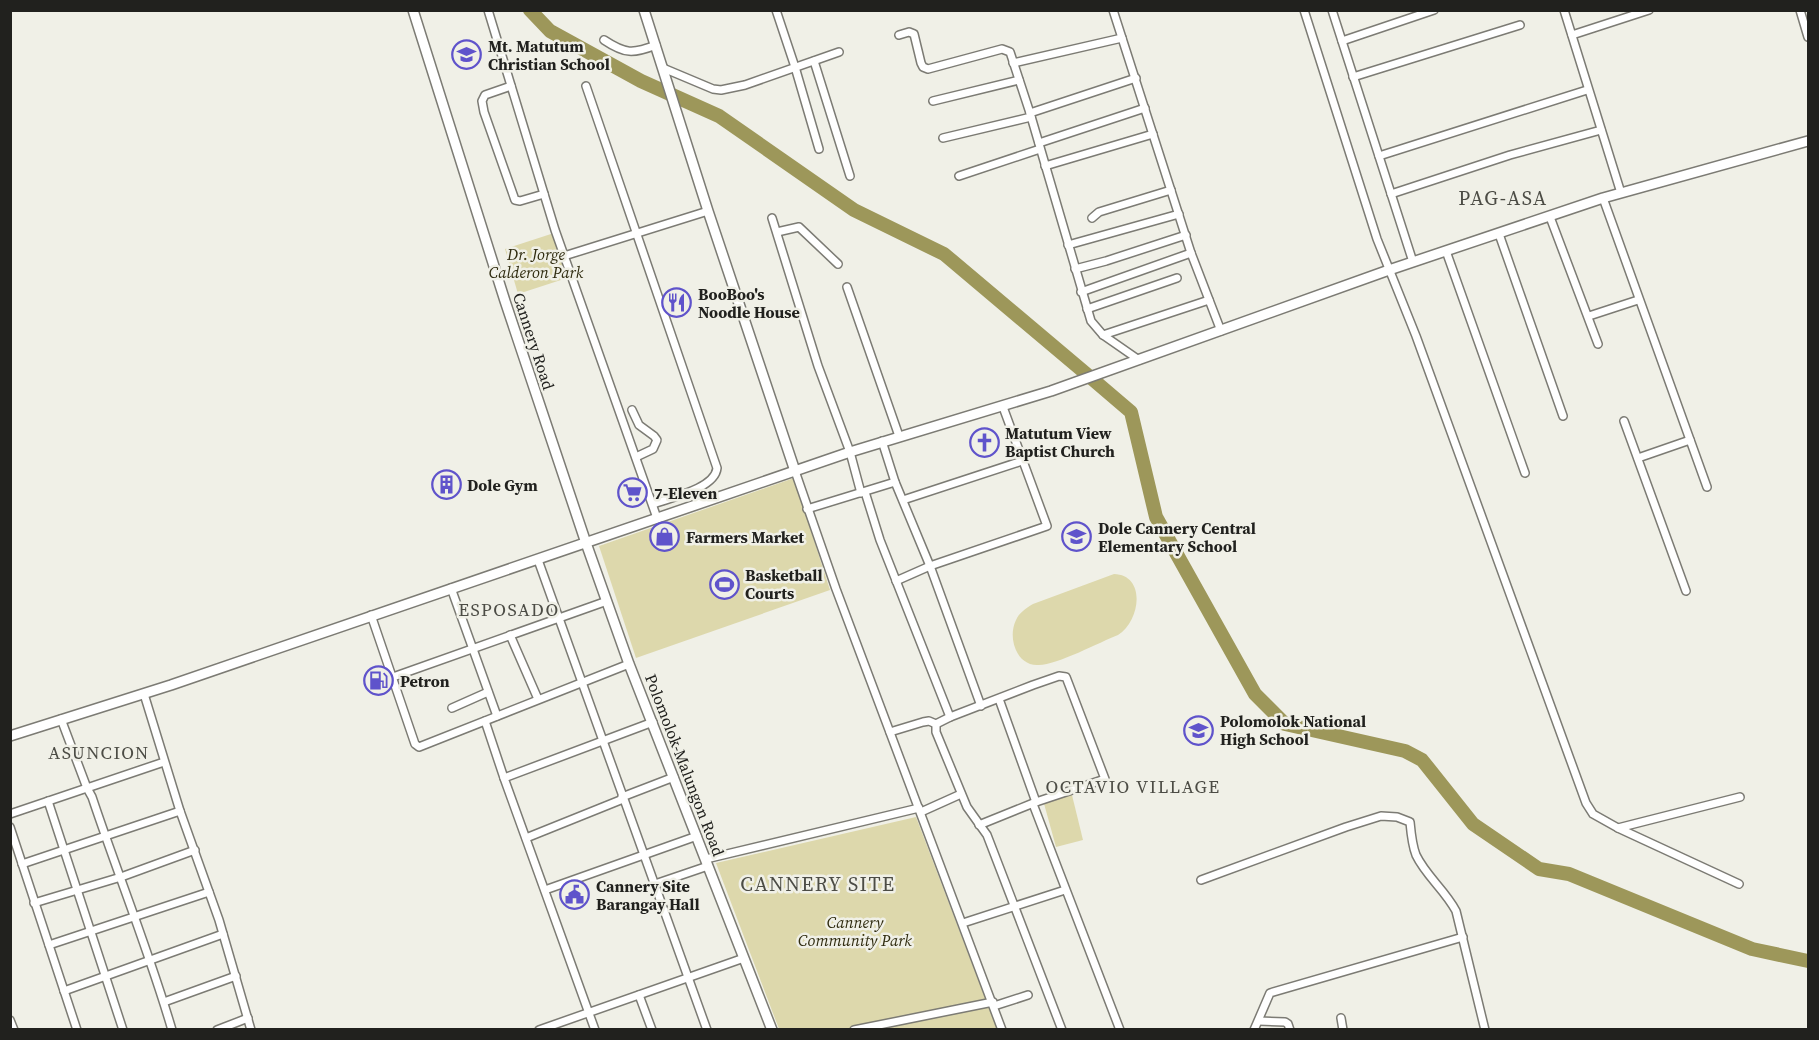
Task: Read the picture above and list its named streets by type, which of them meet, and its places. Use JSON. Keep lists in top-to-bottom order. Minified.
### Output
{"streets":{"street":["Cannery Road","Polomolok-Malungon Road"]},"crossings":[["Cannery Road","Polomolok-Malungon Road"]],"districts":["PAG-ASA","ESPOSADO","ASUNCION","OCTAVIO VILLAGE","CANNERY SITE"],"parks":["Dr. Jorge Calderon Park","Cannery Community Park"],"places":{"school or university":["Mt. Matutum Christian School","Dole Cannery Central Elementary School","Polomolok National High School"],"restaurant":["BooBoo's Noodle House"],"church":["Matutum View Baptist Church"],"building":["Dole Gym"],"supermarket":["7-Eleven"],"shop":["Farmers Market"],"sports":["Basketball Courts"],"fuel station":["Petron"],"public building":["Cannery Site Barangay Hall"]}}
